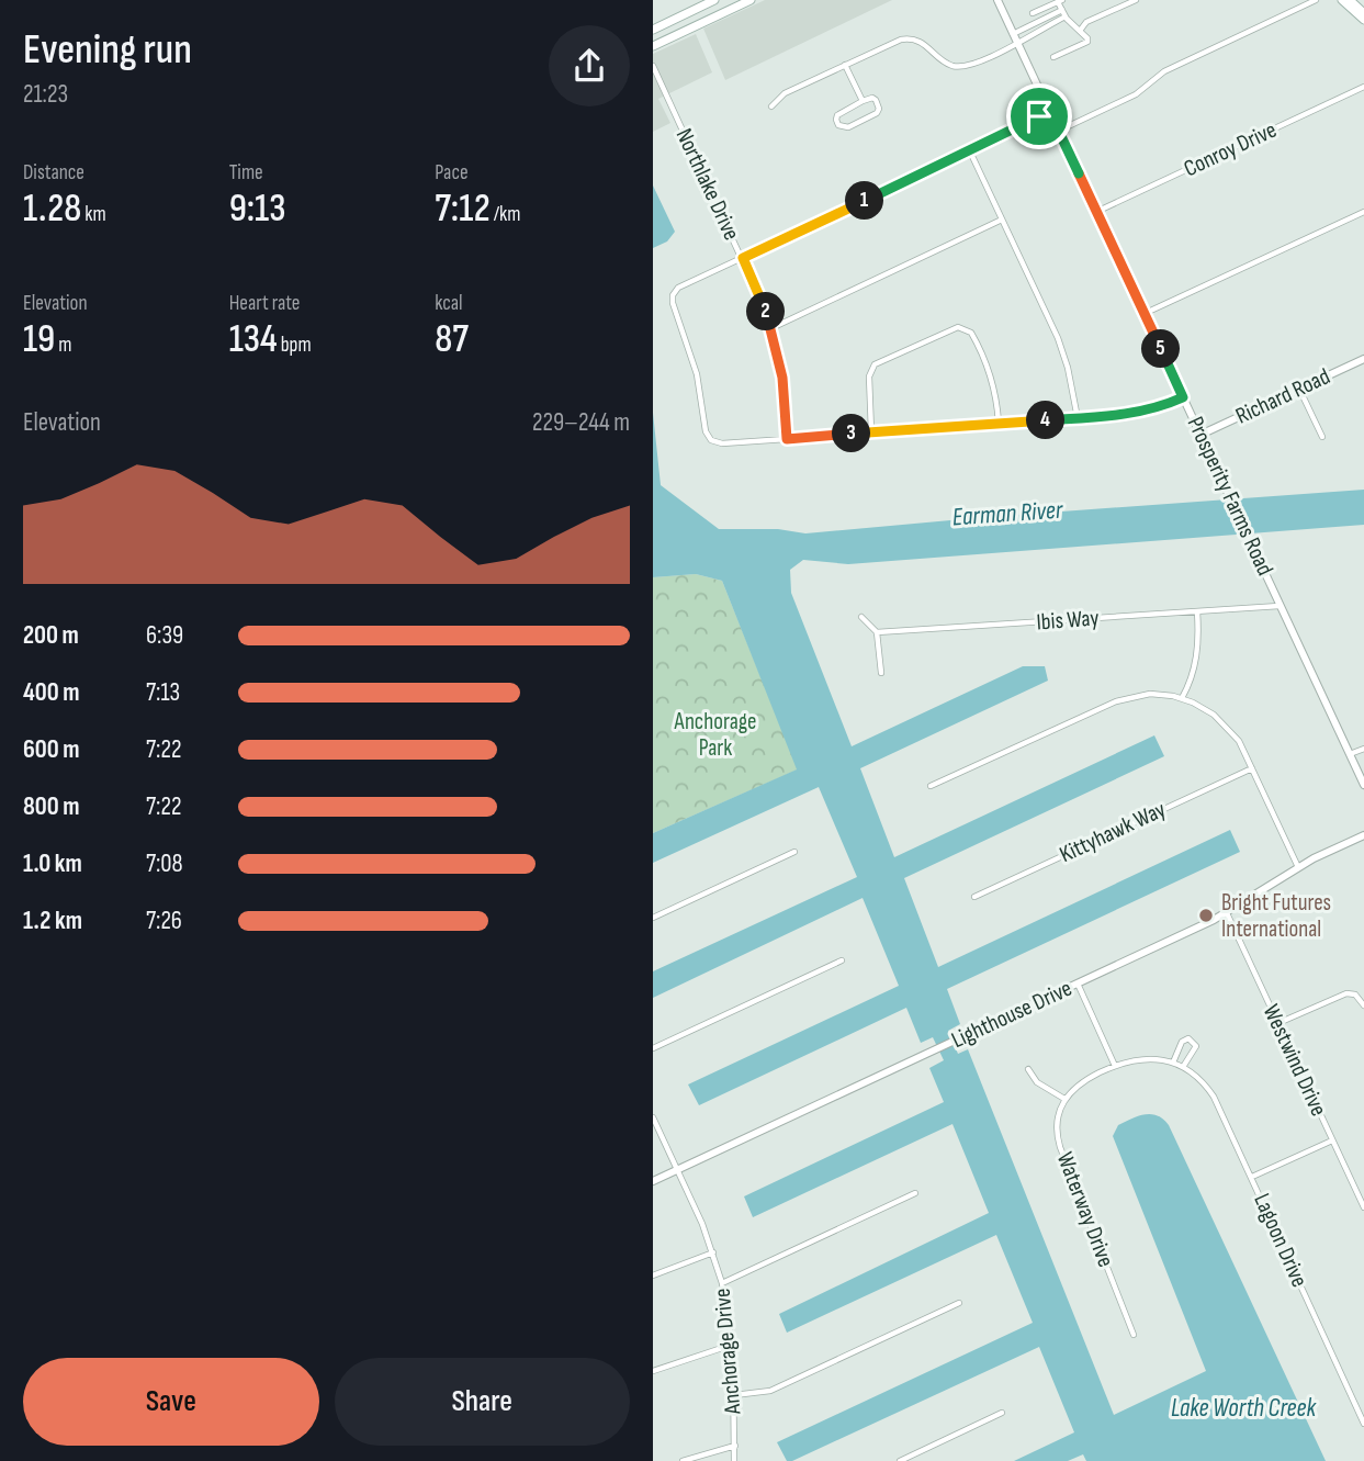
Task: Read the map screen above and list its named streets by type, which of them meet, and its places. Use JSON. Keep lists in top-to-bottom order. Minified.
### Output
{"streets":{"street":["Conroy Drive","Northlake Drive","Richard Road","Prosperity Farms Road","Ibis Way","Kittyhawk Way","Lighthouse Drive","Westwind Drive","Waterway Drive","Lagoon Drive","Anchorage Drive"]},"crossings":[["Conroy Drive","Prosperity Farms Road"],["Richard Road","Prosperity Farms Road"],["Prosperity Farms Road","Ibis Way"],["Lighthouse Drive","Westwind Drive"],["Lighthouse Drive","Anchorage Drive"]],"water":["Earman River","Lake Worth Creek"],"parks":["Anchorage Park"],"places":["Bright Futures International"],"page":{"heading":["Evening run","21:23"],"stats":[["Distance","1.28 km"],["Time","9:13"],["Pace","7:12 /km"],["Elevation","19 m"],["Heart rate","134 bpm"],["kcal","87"]],"pins":["1","2","5","4","3"],"chart":["Elevation","229–244 m"],"list":[{"name":"200 m","note":"6:39"},{"name":"400 m","note":"7:13"},{"name":"600 m","note":"7:22"},{"name":"800 m","note":"7:22"},{"name":"1.0 km","note":"7:08"},{"name":"1.2 km","note":"7:26"}],"buttons":["Save","Share"]}}
